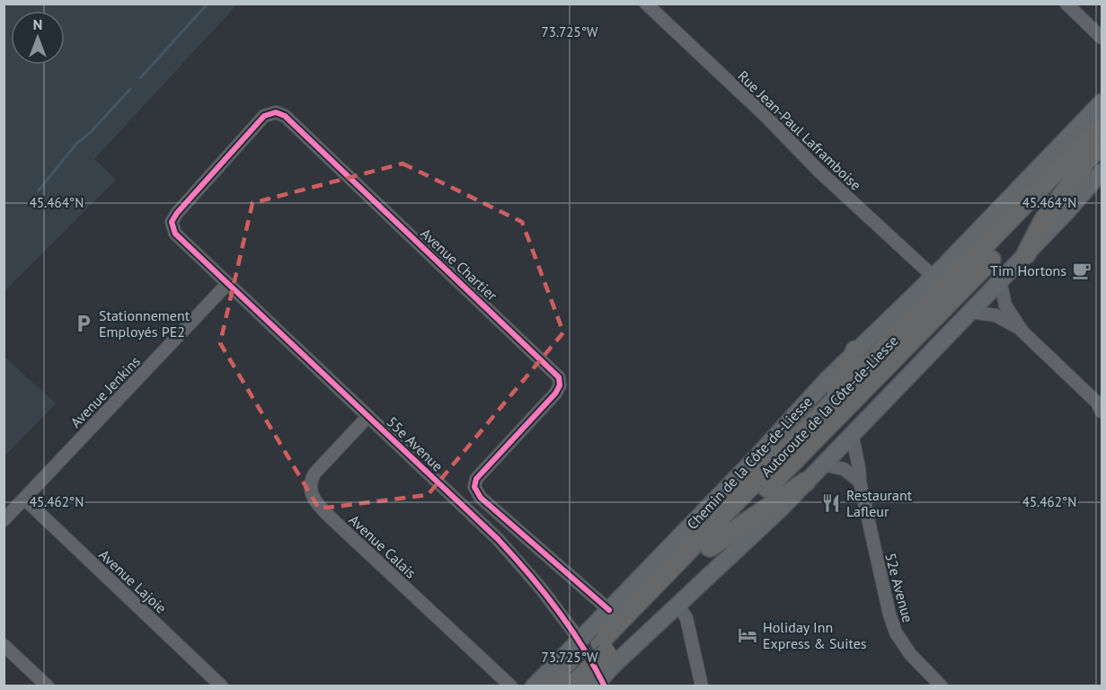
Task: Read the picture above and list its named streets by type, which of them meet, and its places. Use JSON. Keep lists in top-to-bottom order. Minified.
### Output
{"streets":{"highway":["Autoroute de la Côte-de-Liesse"],"main road":["Chemin de la Côte-de-Liesse"],"street":["Rue Jean-Paul Laframboise","Avenue Chartier","Avenue Jenkins","55e Avenue","Avenue Calais","Avenue Lajoie","52e Avenue"]},"crossings":[["Rue Jean-Paul Laframboise","Chemin de la Côte-de-Liesse"],["Avenue Chartier","Avenue Jenkins"],["Avenue Chartier","55e Avenue"],["Avenue Chartier","Chemin de la Côte-de-Liesse"],["Avenue Jenkins","55e Avenue"],["Avenue Jenkins","Avenue Lajoie"],["Autoroute de la Côte-de-Liesse","Chemin de la Côte-de-Liesse"],["55e Avenue","Avenue Calais"],["Chemin de la Côte-de-Liesse","52e Avenue"]],"places":{"cafe":["Tim Hortons"],"parking":["Stationnement Employés PE2"],"restaurant":["Restaurant Lafleur"],"hotel":["Holiday Inn Express & Suites"]},"north":"top","coordinates":["73.725°W","45.464°N","45.462°N"]}
